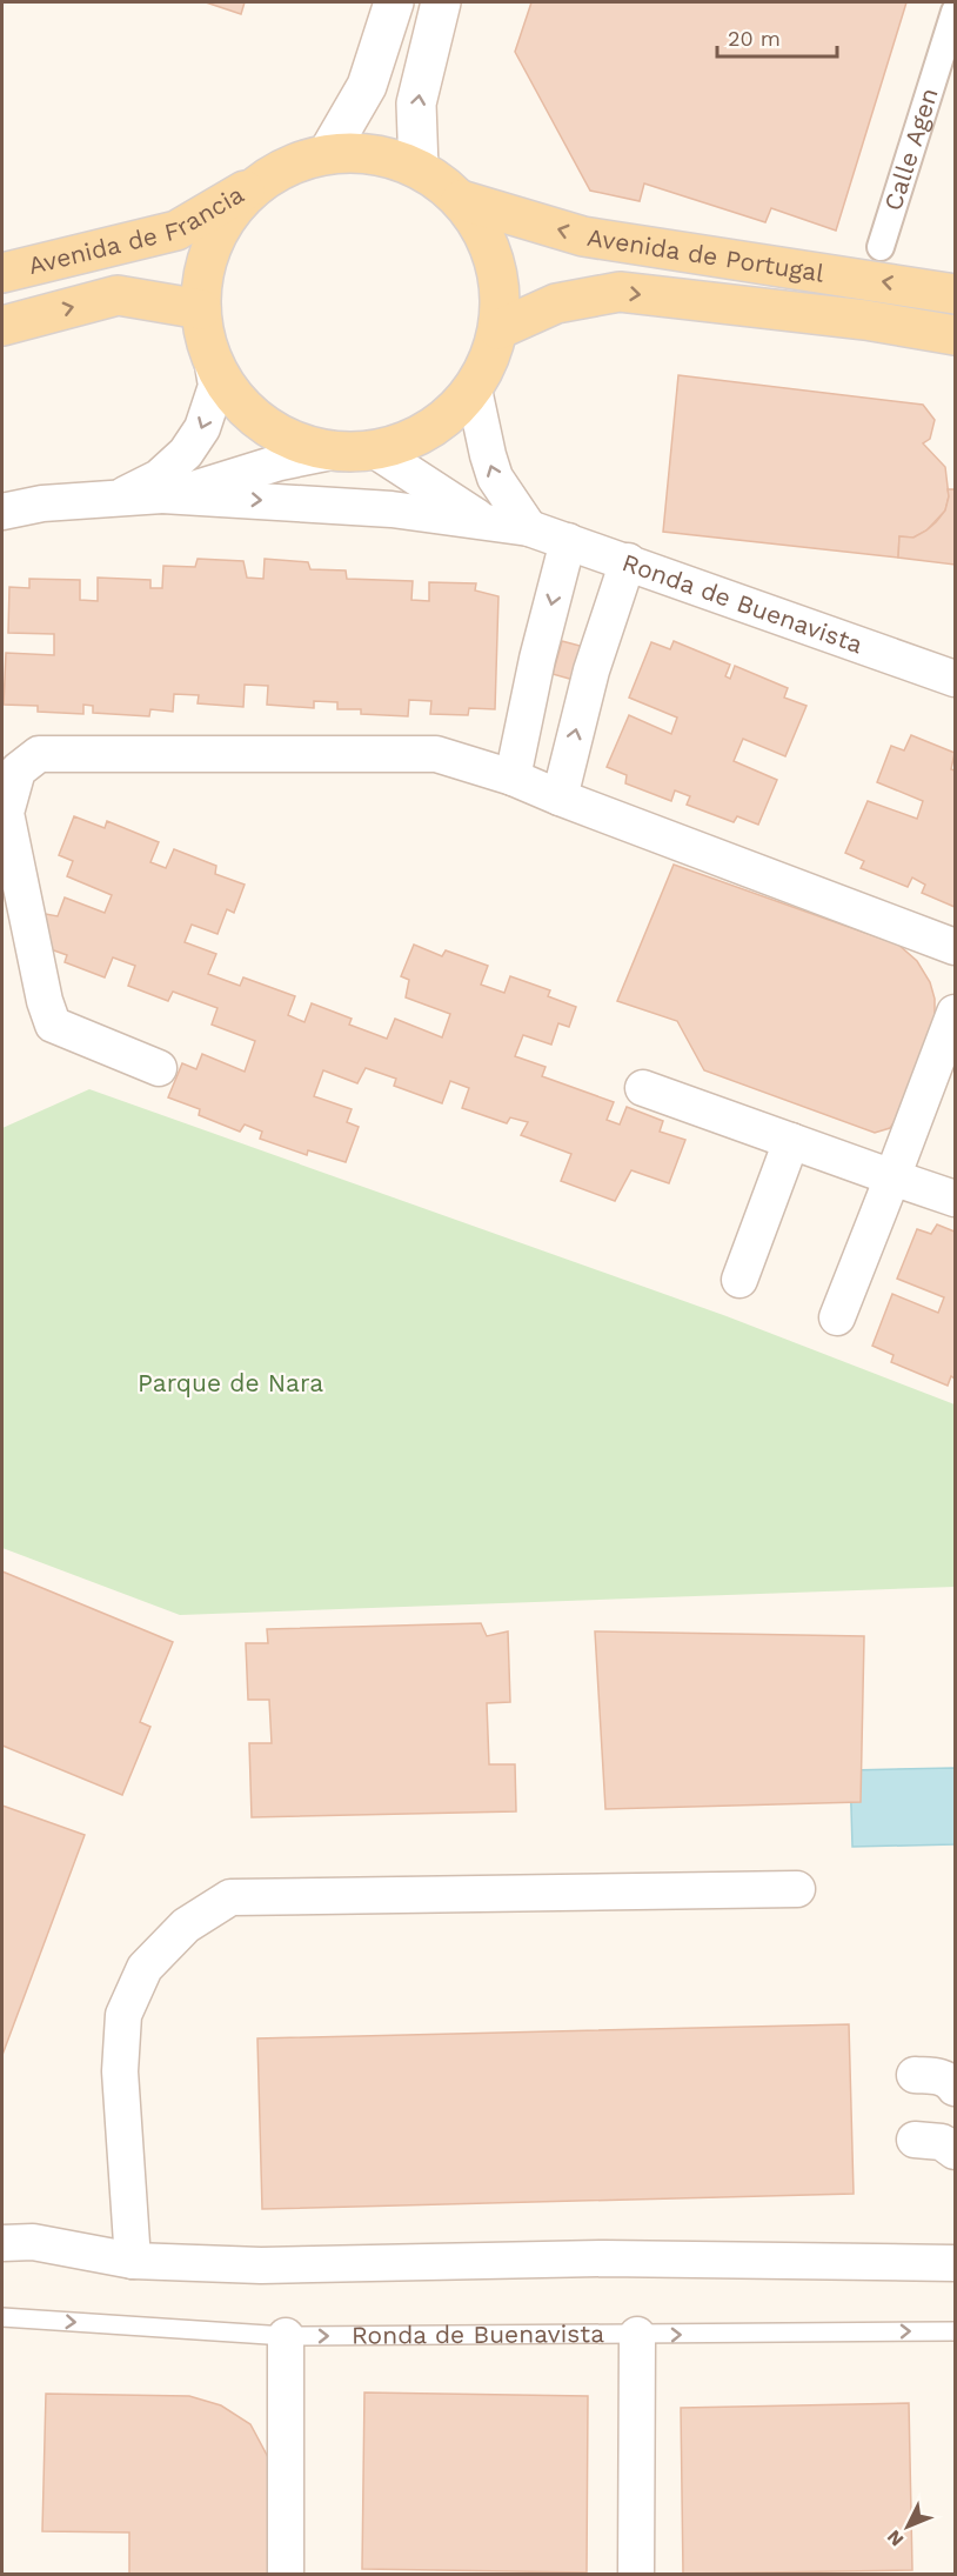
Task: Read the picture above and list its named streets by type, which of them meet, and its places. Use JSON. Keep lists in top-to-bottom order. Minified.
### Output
{"streets":{"main road":["Avenida de Francia","Avenida de Portugal"],"street":["Calle Agen","Ronda de Buenavista"]},"parks":["Parque de Nara"],"scale_bar":"20 m","north":"bottom left"}
